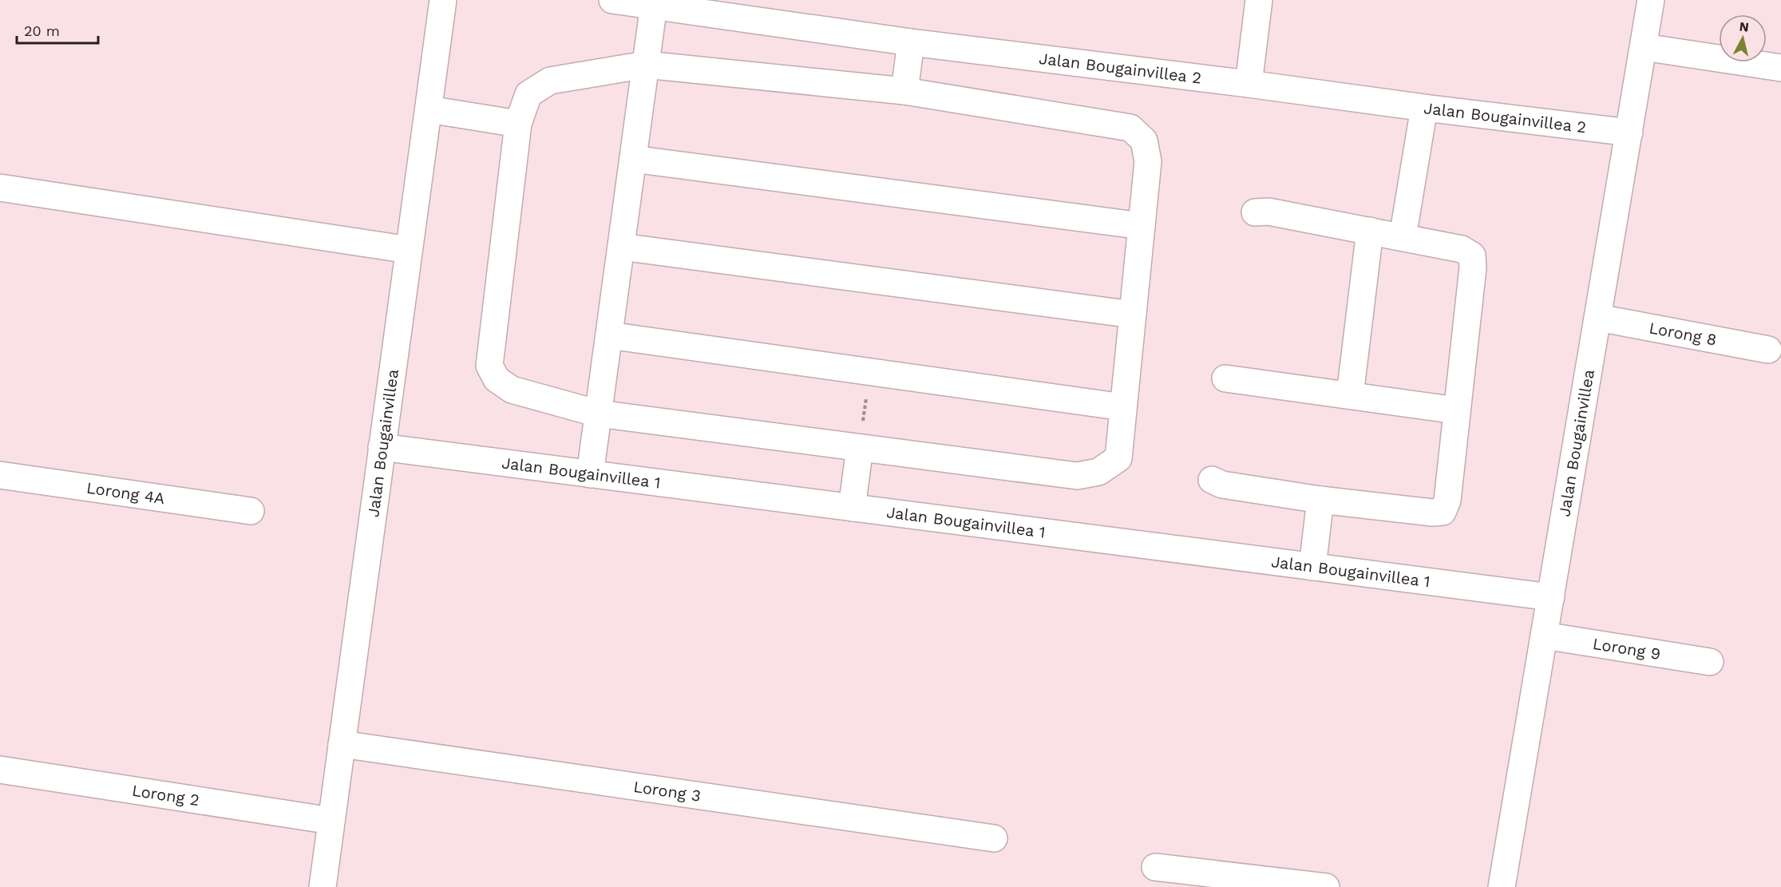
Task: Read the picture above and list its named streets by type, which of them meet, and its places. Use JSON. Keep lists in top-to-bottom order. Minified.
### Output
{"streets":{"street":["Jalan Bougainvillea 2","Lorong 8","Jalan Bougainvillea","Jalan Bougainvillea 1","Lorong 4A","Lorong 9","Lorong 3","Lorong 2"]},"crossings":[["Jalan Bougainvillea 2","Jalan Bougainvillea"],["Lorong 8","Jalan Bougainvillea"],["Jalan Bougainvillea","Jalan Bougainvillea 1"],["Jalan Bougainvillea","Lorong 9"],["Jalan Bougainvillea","Lorong 3"],["Jalan Bougainvillea","Lorong 2"]],"scale_bar":"20 m","north":"top"}
